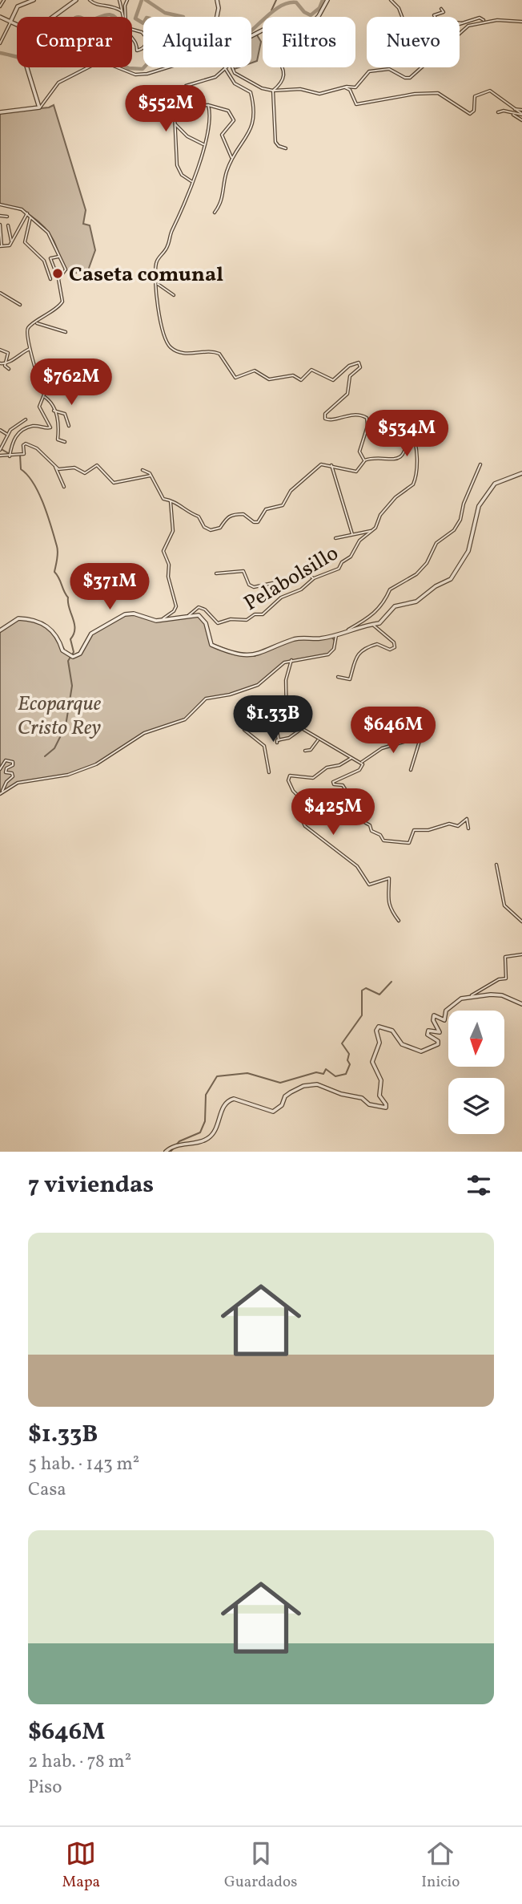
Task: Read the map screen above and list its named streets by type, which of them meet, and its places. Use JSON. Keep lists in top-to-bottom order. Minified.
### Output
{"streets":{"street":["Pelabolsillo"]},"parks":["Ecoparque Cristo Rey"],"places":["Caseta comunal"],"north":"bottom","page":{"chip":["Comprar","Alquilar","Filtros","Nuevo"],"price":["$552M","$762M","$534M","$371M","$1.33B","$646M","$425M"],"heading":"7 viviendas","list":[{"name":"$1.33B","note":"5 hab. · 143 m² · Casa"},{"name":"$646M","note":"2 hab. · 78 m² · Piso"}],"tabs":["Mapa","Guardados","Inicio"]}}
